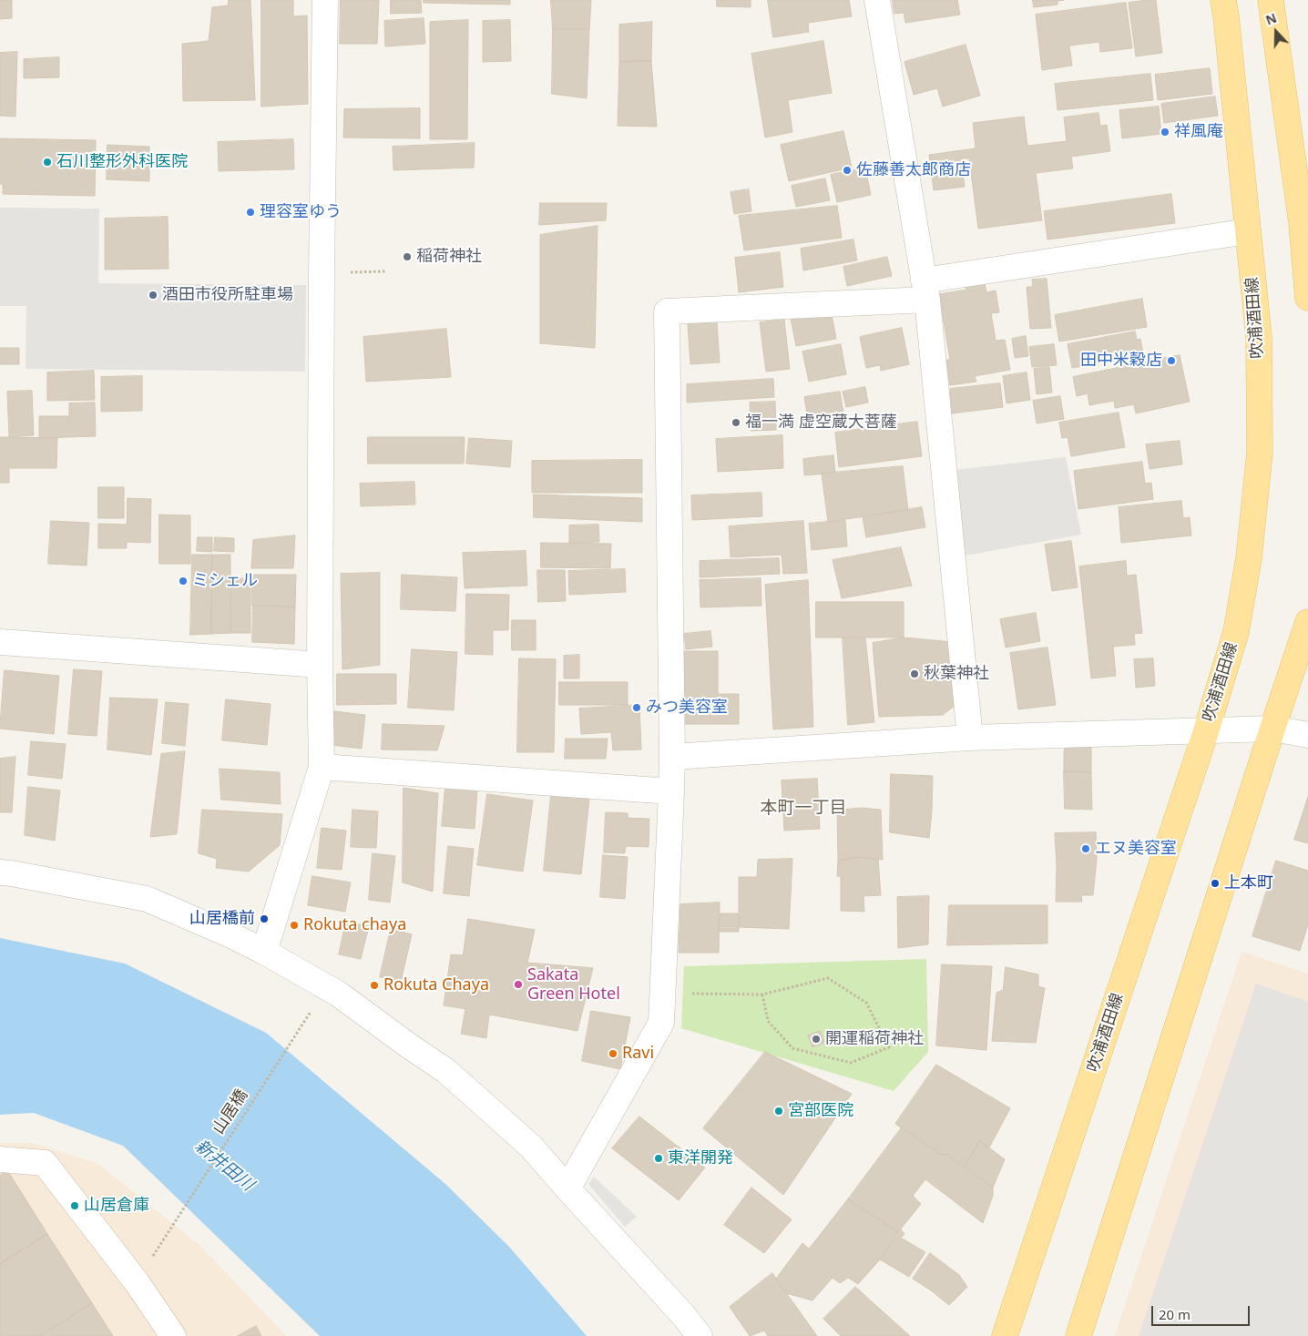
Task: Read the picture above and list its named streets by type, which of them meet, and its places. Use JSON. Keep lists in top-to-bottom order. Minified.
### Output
{"streets":{"main road":["吹浦酒田線"],"path":["山居橋"]},"districts":["本町一丁目"],"water":["新井田川"],"places":["祥風庵","石川整形外科医院","佐藤善太郎商店","理容室ゆう","稲荷神社","酒田市役所駐車場","田中米穀店","福一満 虚空蔵大菩薩","ミシェル","秋葉神社","みつ美容室","エヌ美容室","上本町","山居橋前","Rokuta chaya","Sakata Green Hotel","Rokuta Chaya","開運稲荷神社","Ravi","宮部医院","東洋開発","山居倉庫"],"scale_bar":"20 m","north":"top"}
